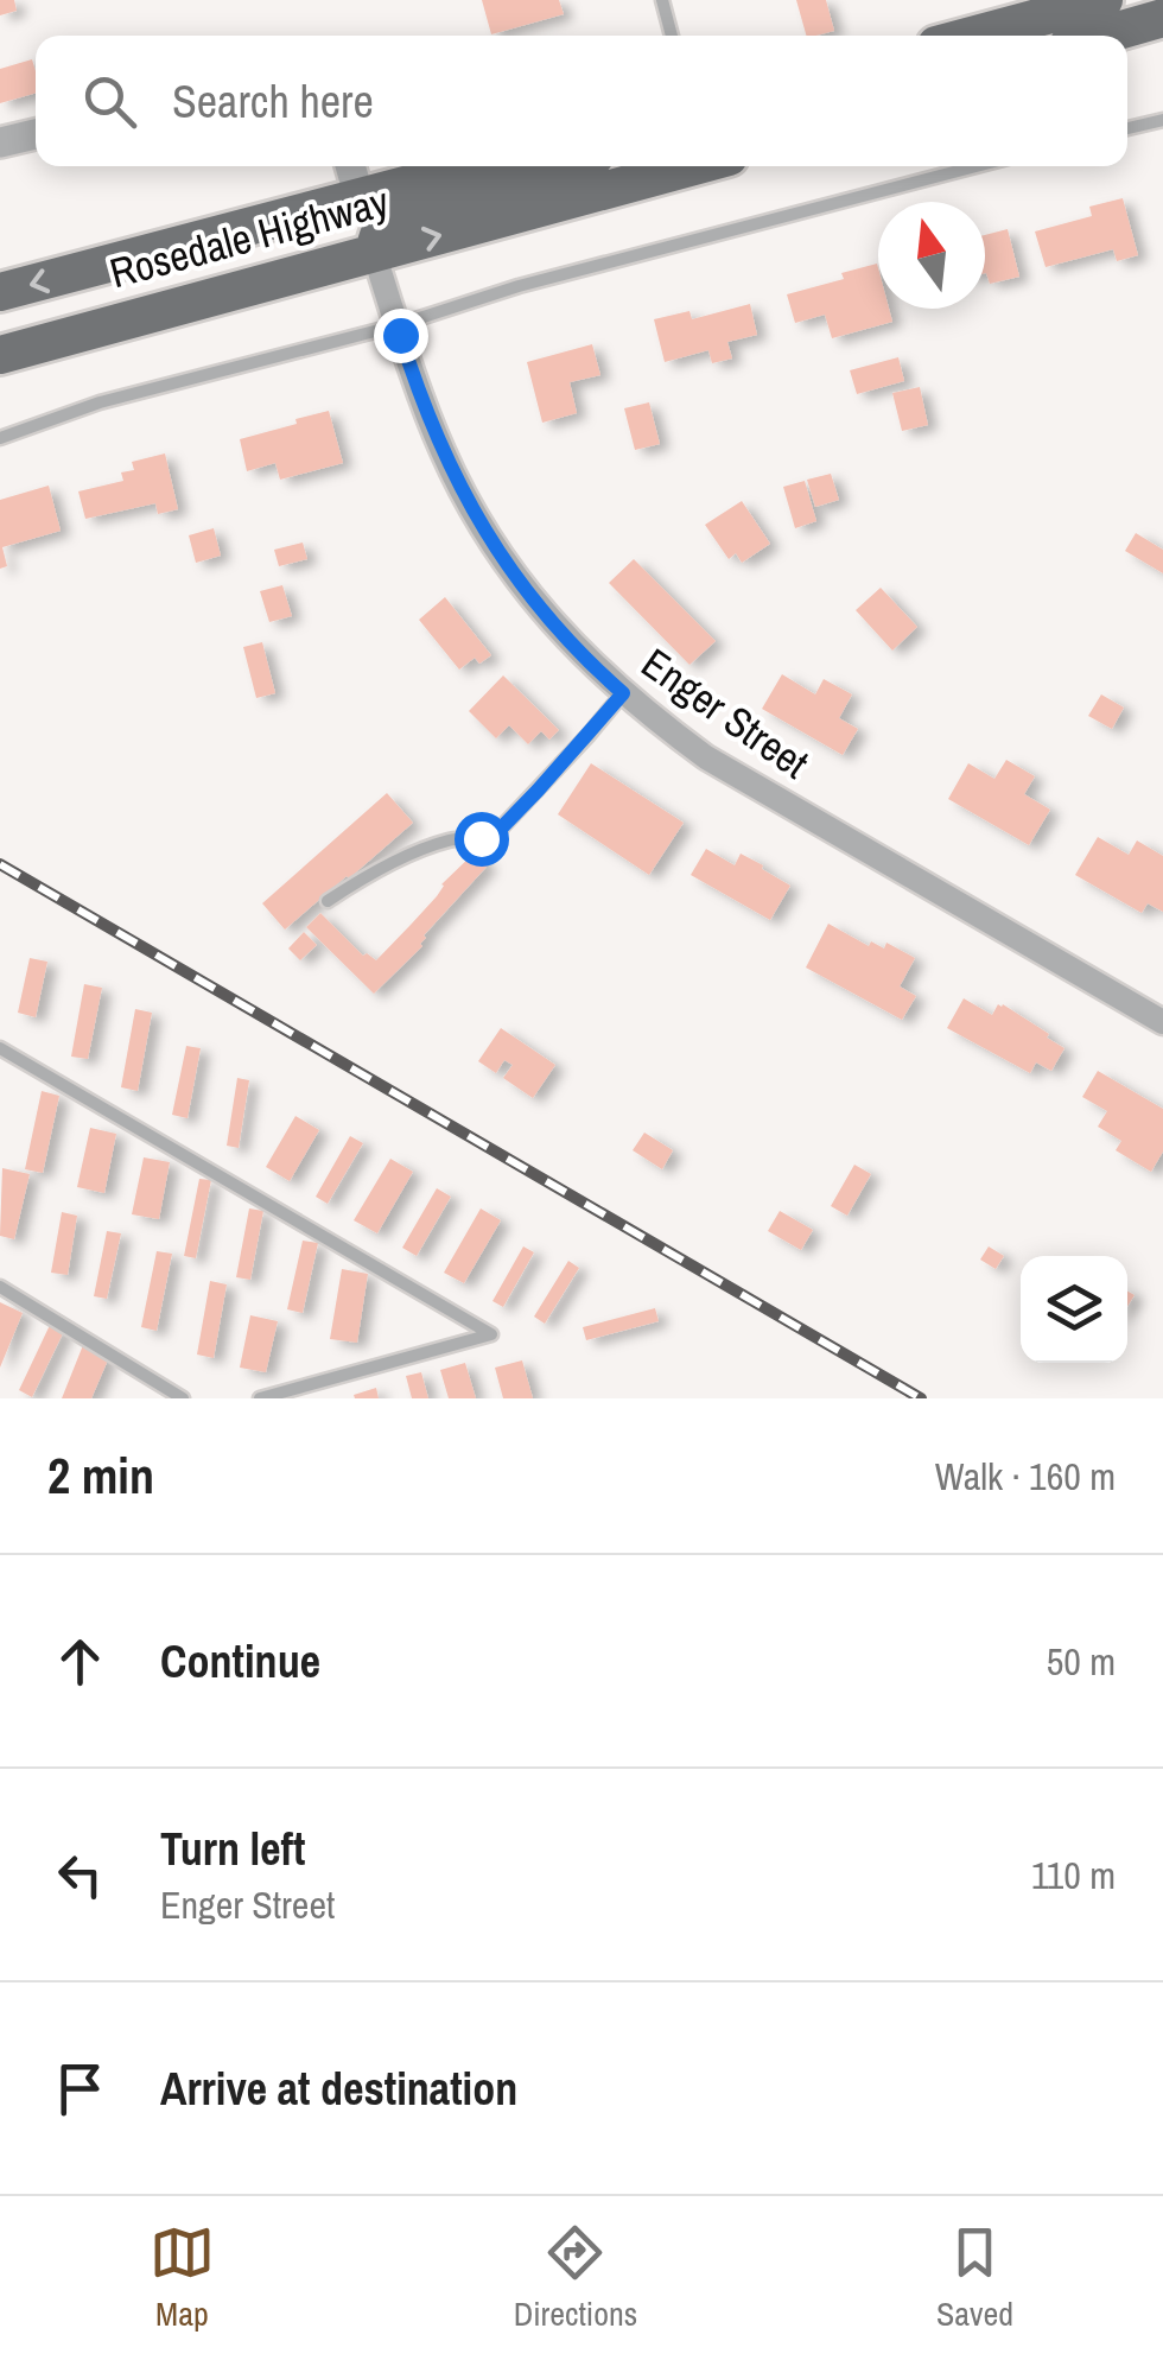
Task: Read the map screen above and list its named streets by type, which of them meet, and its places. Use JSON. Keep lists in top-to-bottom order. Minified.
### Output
{"streets":{"main road":["Rosedale Highway"],"street":["Enger Street"]},"crossings":[["Rosedale Highway","Enger Street"]],"north":"top","page":{"search":"Search here","heading":["2 min","Walk · 160 m"],"list":[["Continue","50 m"],["Turn left","Enger Street","110 m"],"Arrive at destination"],"nav":["Map","Directions","Saved"]}}
